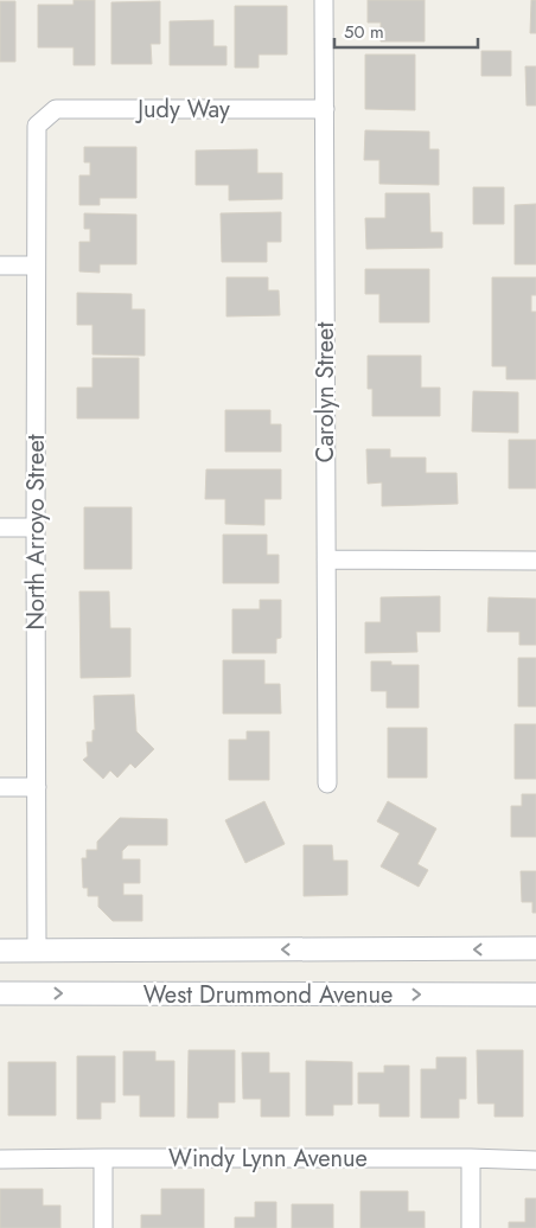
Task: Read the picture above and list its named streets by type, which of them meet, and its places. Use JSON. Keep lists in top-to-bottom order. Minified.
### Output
{"streets":{"street":["Judy Way","Carolyn Street","North Arroyo Street","West Drummond Avenue","Windy Lynn Avenue"]},"crossings":[["Judy Way","Carolyn Street"],["Judy Way","North Arroyo Street"],["North Arroyo Street","West Drummond Avenue"]],"scale_bar":"50 m"}
